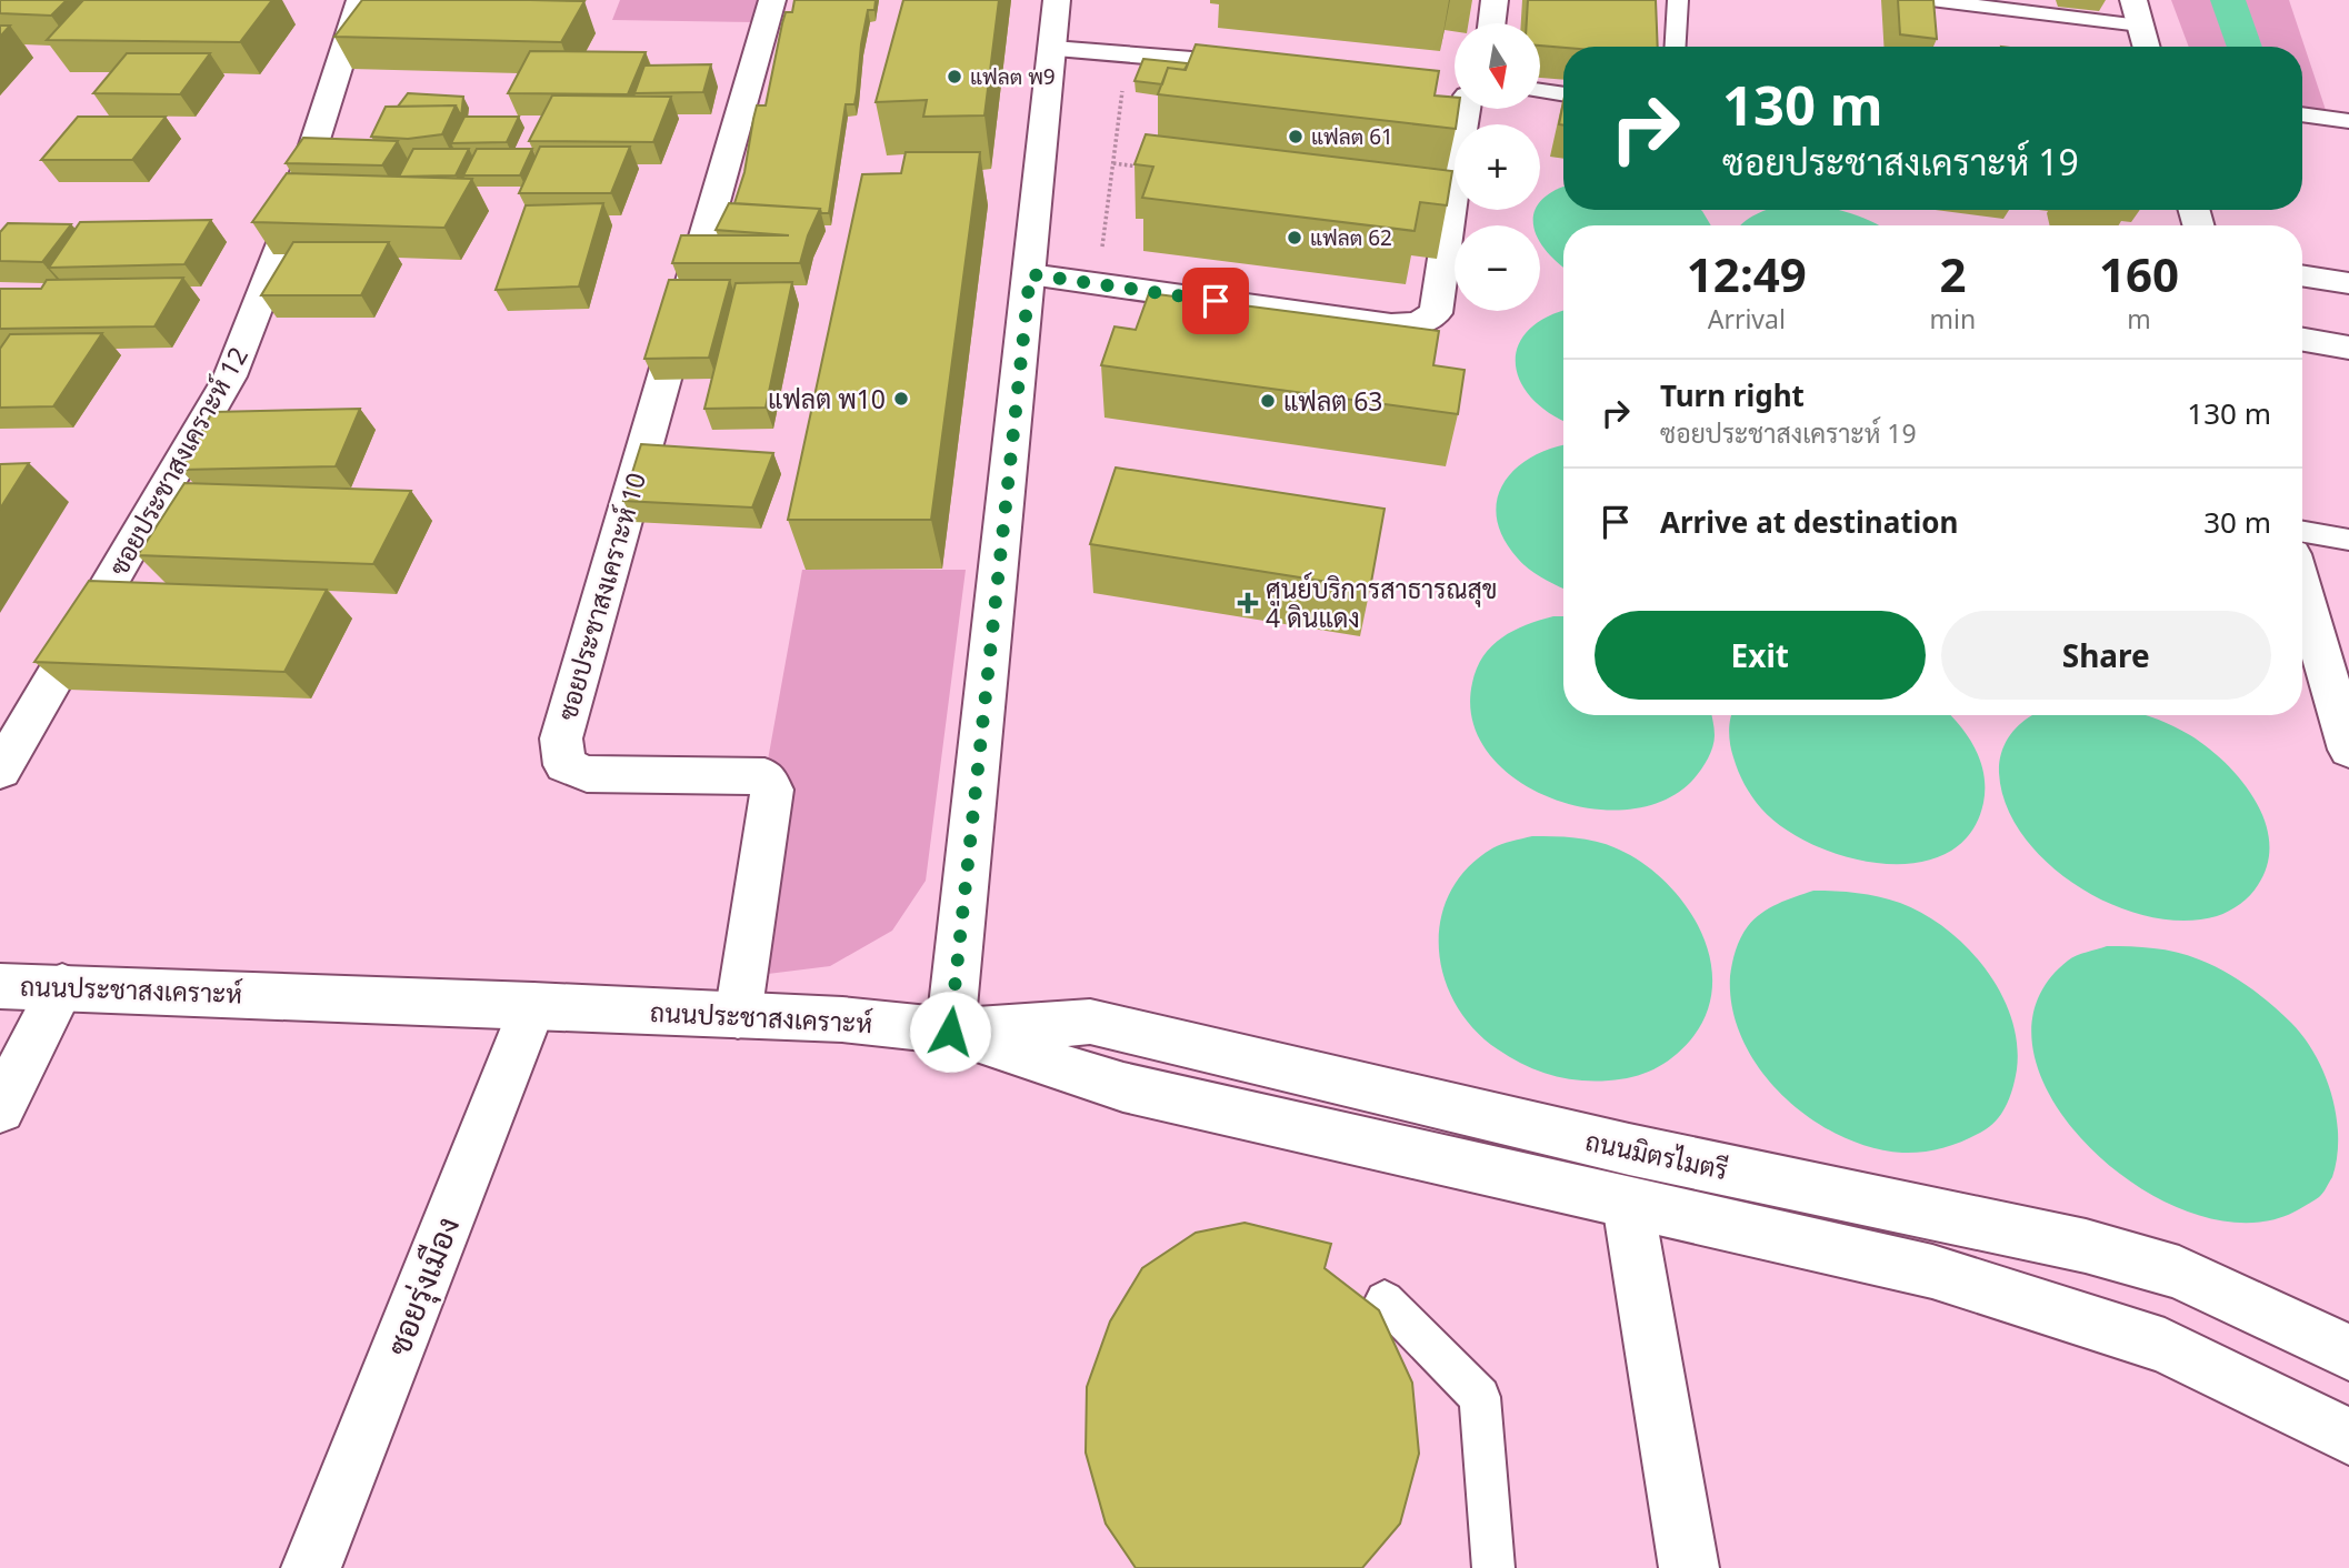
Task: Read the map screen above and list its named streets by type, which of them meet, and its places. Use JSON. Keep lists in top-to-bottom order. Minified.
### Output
{"streets":{"street":["ซอยประชาสงเคราะห์ 12","ซอยประชาสงเคราะห์ 10","ถนนประชาสงเคราะห์","ถนนมิตรไมตรี","ซอยรุ่งเมือง"]},"crossings":[["ซอยประชาสงเคราะห์ 10","ถนนประชาสงเคราะห์"],["ถนนประชาสงเคราะห์","ถนนมิตรไมตรี"],["ถนนประชาสงเคราะห์","ซอยรุ่งเมือง"]],"places":{"other":["แฟลต พ9","แฟลต 61","แฟลต 62","แฟลต พ10","แฟลต 63"],"health":["ศูนย์บริการสาธารณสุข 4 ดินแดง"]},"north":"bottom","page":{"map_buttons":["+","−"],"turn":["130 m","ซอยประชาสงเคราะห์ 19"],"eta":["12:49","Arrival","2","min","160","m"],"list":[{"name":"Turn right","note":"ซอยประชาสงเคราะห์ 19","value":"130 m"},{"name":"Arrive at destination","value":"30 m"}],"buttons":["Exit","Share"]}}
